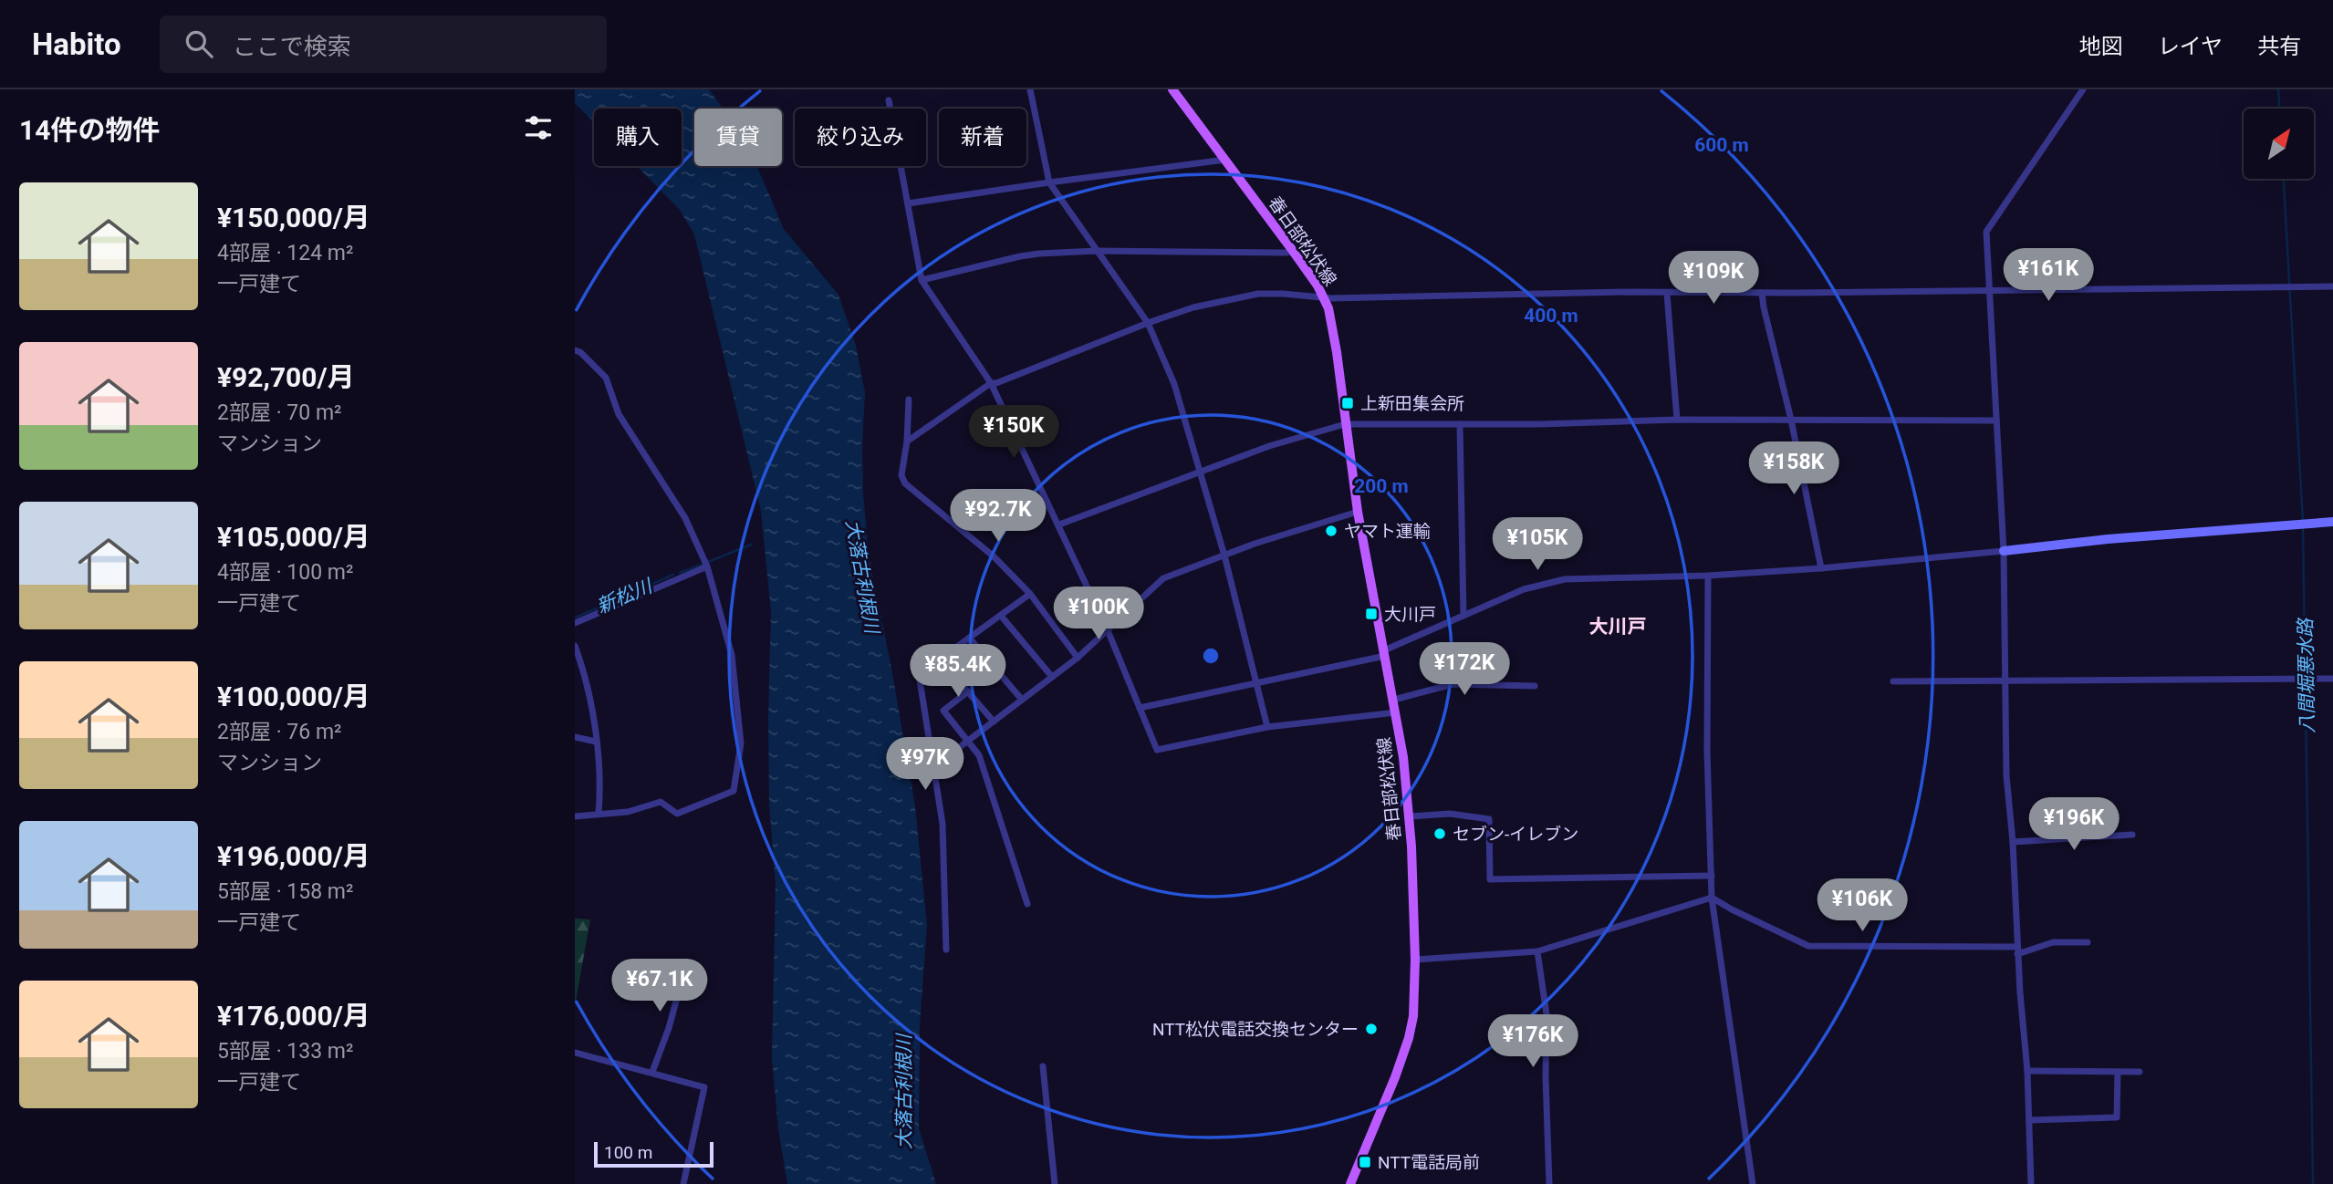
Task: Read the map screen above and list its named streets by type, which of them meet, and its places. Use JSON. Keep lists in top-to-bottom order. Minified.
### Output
{"streets":{"main road":["春日部松伏線"]},"districts":["大川戸"],"water":["大落古利根川","新松川","八間堀悪水路"],"places":{"transit":["上新田集会所","大川戸","NTT電話局前"],"other":["ヤマト運輸","セブン-イレブン","NTT松伏電話交換センター"]},"scale_bar":"100 m","north":"top right","page":{"header":"Habito","search":"ここで検索","nav":["地図","レイヤ","共有"],"heading":"14件の物件","chip":["購入","賃貸","絞り込み","新着"],"list":[{"name":"¥150,000/月","note":"4部屋 · 124 m² · 一戸建て"},{"name":"¥92,700/月","note":"2部屋 · 70 m² · マンション"},{"name":"¥105,000/月","note":"4部屋 · 100 m² · 一戸建て"},{"name":"¥100,000/月","note":"2部屋 · 76 m² · マンション"},{"name":"¥196,000/月","note":"5部屋 · 158 m² · 一戸建て"},{"name":"¥176,000/月","note":"5部屋 · 133 m² · 一戸建て"}],"price":["¥161K","¥109K","¥150K","¥158K","¥92.7K","¥105K","¥100K","¥172K","¥85.4K","¥97K","¥196K","¥106K","¥67.1K","¥176K"],"scale":"100 m"},"rings":["600 m","400 m","200 m"]}
